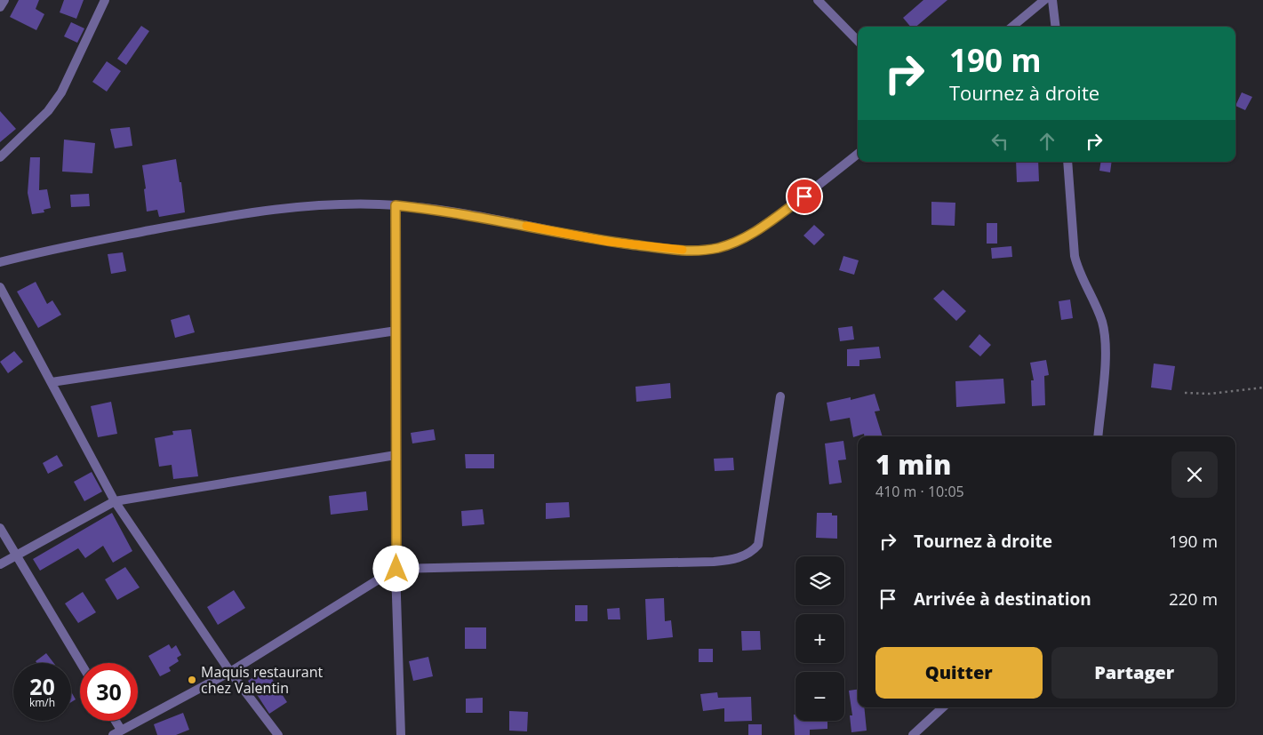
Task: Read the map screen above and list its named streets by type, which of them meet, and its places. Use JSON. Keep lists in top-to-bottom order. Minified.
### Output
{"places":["Maquis restaurant chez Valentin"],"page":{"turn":["190 m","Tournez à droite"],"heading":["1 min","410 m · 10:05"],"list":[{"name":"Tournez à droite","value":"190 m"},{"name":"Arrivée à destination","value":"220 m"}],"map_buttons":["+","−"],"buttons":["Quitter","Partager"],"speed":"20 km/h","limit":"30"}}
